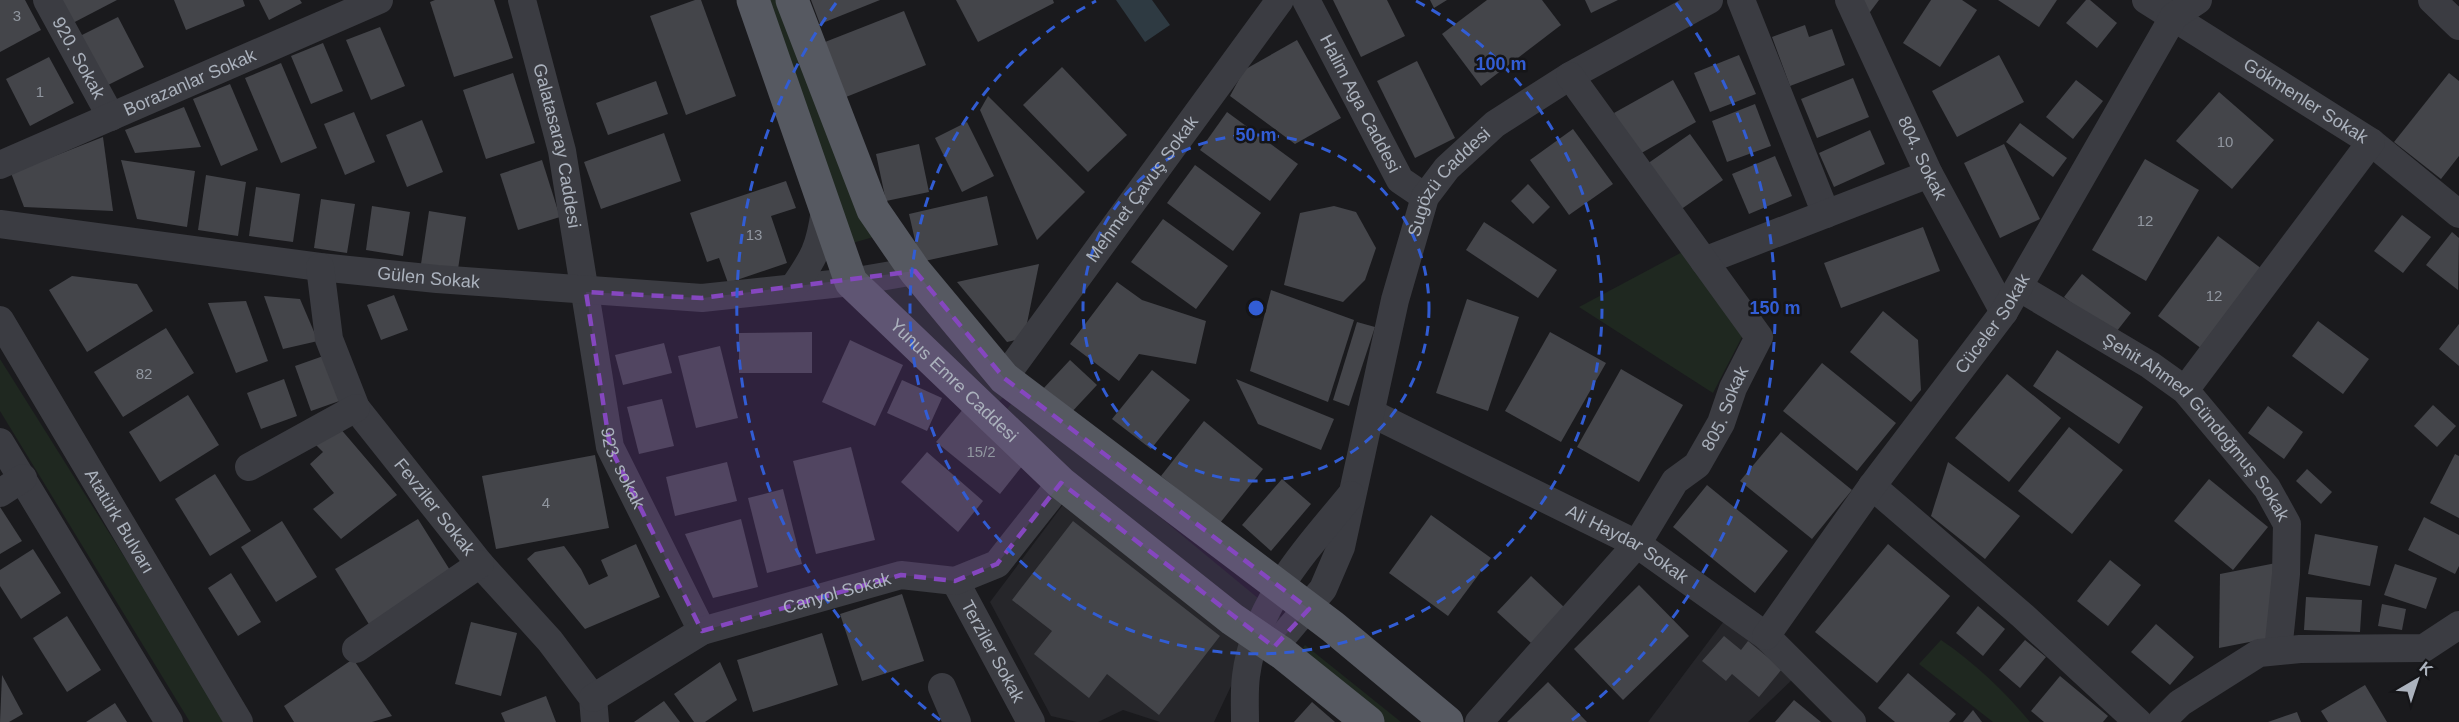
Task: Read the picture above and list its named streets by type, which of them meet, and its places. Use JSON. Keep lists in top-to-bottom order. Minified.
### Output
{"streets":{"main road":["Yunus Emre Caddesi"],"street":["920. Sokak","Borazanlar Sokak","Gökmenler Sokak","Halim Aga Caddesi","Galatasaray Caddesi","804. Sokak","Sugözü Caddesi","Mehmet Çavuş Sokak","Gülen Sokak","Cüceler Sokak","805. Sokak","Şehit Ahmed Gündoğmuş Sokak","923. sokak","Fevziler Sokak","Atatürk Bulvarı","Ali Haydar Sokak","Canyol Sokak","Terziler Sokak"]},"crossings":[["920. Sokak","Borazanlar Sokak"],["Gökmenler Sokak","Cüceler Sokak"],["Halim Aga Caddesi","Sugözü Caddesi"],["Galatasaray Caddesi","Gülen Sokak"],["Galatasaray Caddesi","923. sokak"],["804. Sokak","Cüceler Sokak"],["Sugözü Caddesi","Yunus Emre Caddesi"],["Sugözü Caddesi","805. Sokak"],["Sugözü Caddesi","Ali Haydar Sokak"],["Mehmet Çavuş Sokak","Yunus Emre Caddesi"],["Gülen Sokak","Yunus Emre Caddesi"],["Gülen Sokak","923. sokak"],["Gülen Sokak","Fevziler Sokak"],["Cüceler Sokak","Şehit Ahmed Gündoğmuş Sokak"],["Cüceler Sokak","Ali Haydar Sokak"],["Yunus Emre Caddesi","Canyol Sokak"],["805. Sokak","Ali Haydar Sokak"],["923. sokak","Canyol Sokak"],["Fevziler Sokak","Canyol Sokak"],["Canyol Sokak","Terziler Sokak"]],"house_numbers":["3","1","10","12","13","12","82","15/2","4"],"north":"top right","rings":["100 m","50 m","150 m"]}
